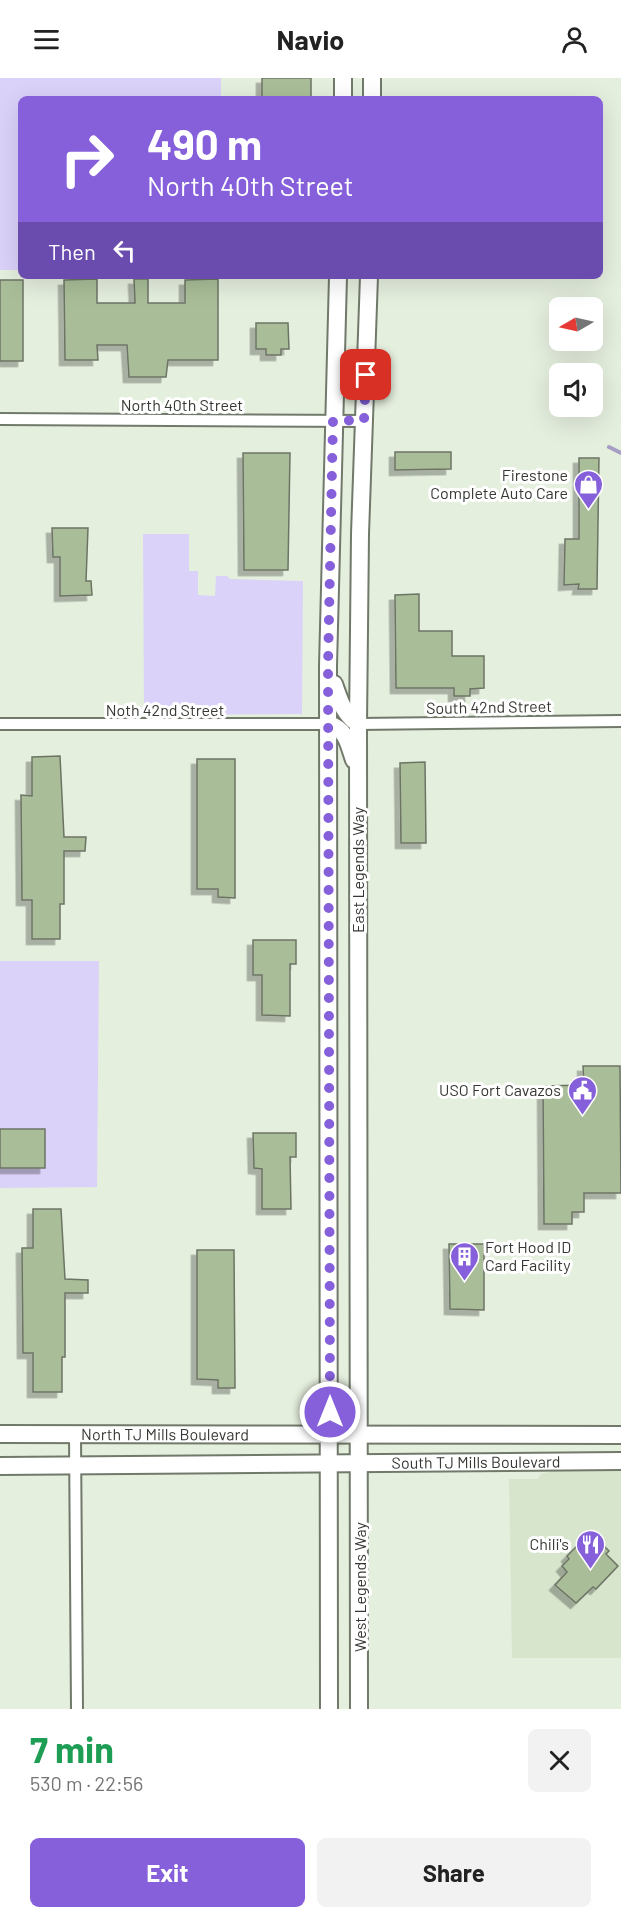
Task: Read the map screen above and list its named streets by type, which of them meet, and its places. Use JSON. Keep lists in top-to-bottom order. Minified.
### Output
{"streets":{"street":["North 40th Street","South 42nd Street","Noth 42nd Street","East Legends Way","North TJ Mills Boulevard","South TJ Mills Boulevard","West Legends Way"]},"crossings":[["North 40th Street","East Legends Way"],["South 42nd Street","East Legends Way"],["Noth 42nd Street","East Legends Way"],["East Legends Way","North TJ Mills Boulevard"],["East Legends Way","South TJ Mills Boulevard"],["East Legends Way","West Legends Way"],["North TJ Mills Boulevard","South TJ Mills Boulevard"],["North TJ Mills Boulevard","West Legends Way"],["South TJ Mills Boulevard","West Legends Way"]],"places":{"shop":["Firestone Complete Auto Care"],"public building":["USO Fort Cavazos"],"building":["Fort Hood ID Card Facility"],"restaurant":["Chili's"]},"north":"left","page":{"header":"Navio","turn":["490 m","North 40th Street"],"then":"Then","heading":["7 min","530 m · 22:56"],"buttons":["Exit","Share"]}}
